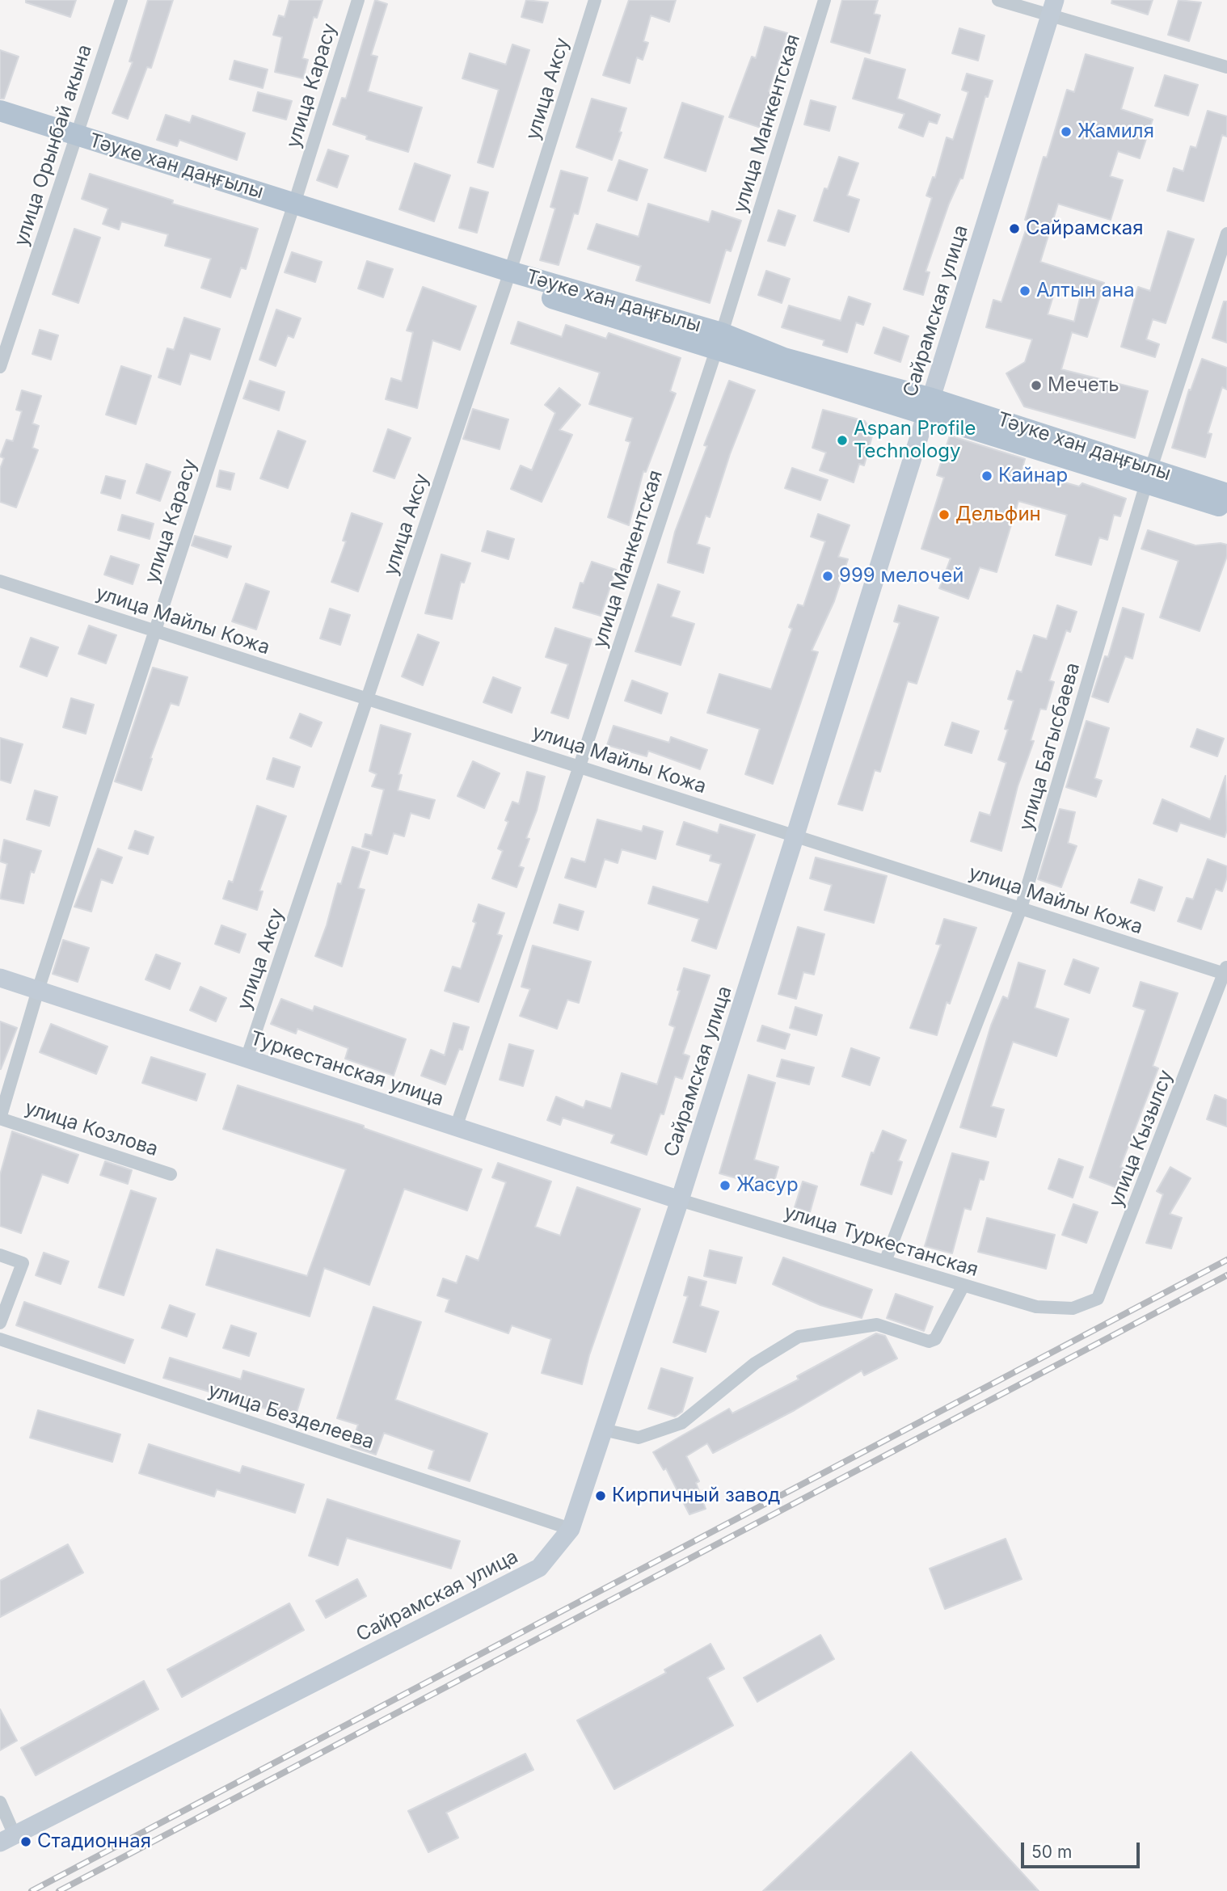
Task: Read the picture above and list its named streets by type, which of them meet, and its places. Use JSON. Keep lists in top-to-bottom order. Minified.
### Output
{"streets":{"main road":["Тәуке хан даңғылы","Сайрамская улица","Туркестанская улица"],"street":["улица Карасу","улица Аксу","улица Манкентская","улица Орынбай акына","улица Майлы Кожа","улица Багысбаева","улица Козлова","улица Кызылсу","улица Туркестанская","улица Безделеева"]},"crossings":[["улица Карасу","Тәуке хан даңғылы"],["улица Карасу","улица Майлы Кожа"],["улица Карасу","Туркестанская улица"],["улица Карасу","улица Козлова"],["улица Аксу","Тәуке хан даңғылы"],["улица Аксу","улица Майлы Кожа"],["улица Аксу","Туркестанская улица"],["улица Манкентская","Тәуке хан даңғылы"],["улица Манкентская","улица Майлы Кожа"],["улица Манкентская","Туркестанская улица"],["улица Орынбай акына","Тәуке хан даңғылы"],["Тәуке хан даңғылы","Сайрамская улица"],["Тәуке хан даңғылы","улица Багысбаева"],["Сайрамская улица","улица Майлы Кожа"],["Сайрамская улица","Туркестанская улица"],["Сайрамская улица","улица Туркестанская"],["Сайрамская улица","улица Безделеева"],["улица Майлы Кожа","улица Багысбаева"],["улица Майлы Кожа","улица Кызылсу"],["улица Багысбаева","улица Туркестанская"],["Туркестанская улица","улица Туркестанская"],["улица Кызылсу","улица Туркестанская"]],"places":["Жамиля","Сайрамская","Алтын ана","Мечеть","Aspan Profile Technology","Кайнар","Дельфин","999 мелочей","Жасур","Кирпичный завод","Стадионная"],"scale_bar":"50 m"}
